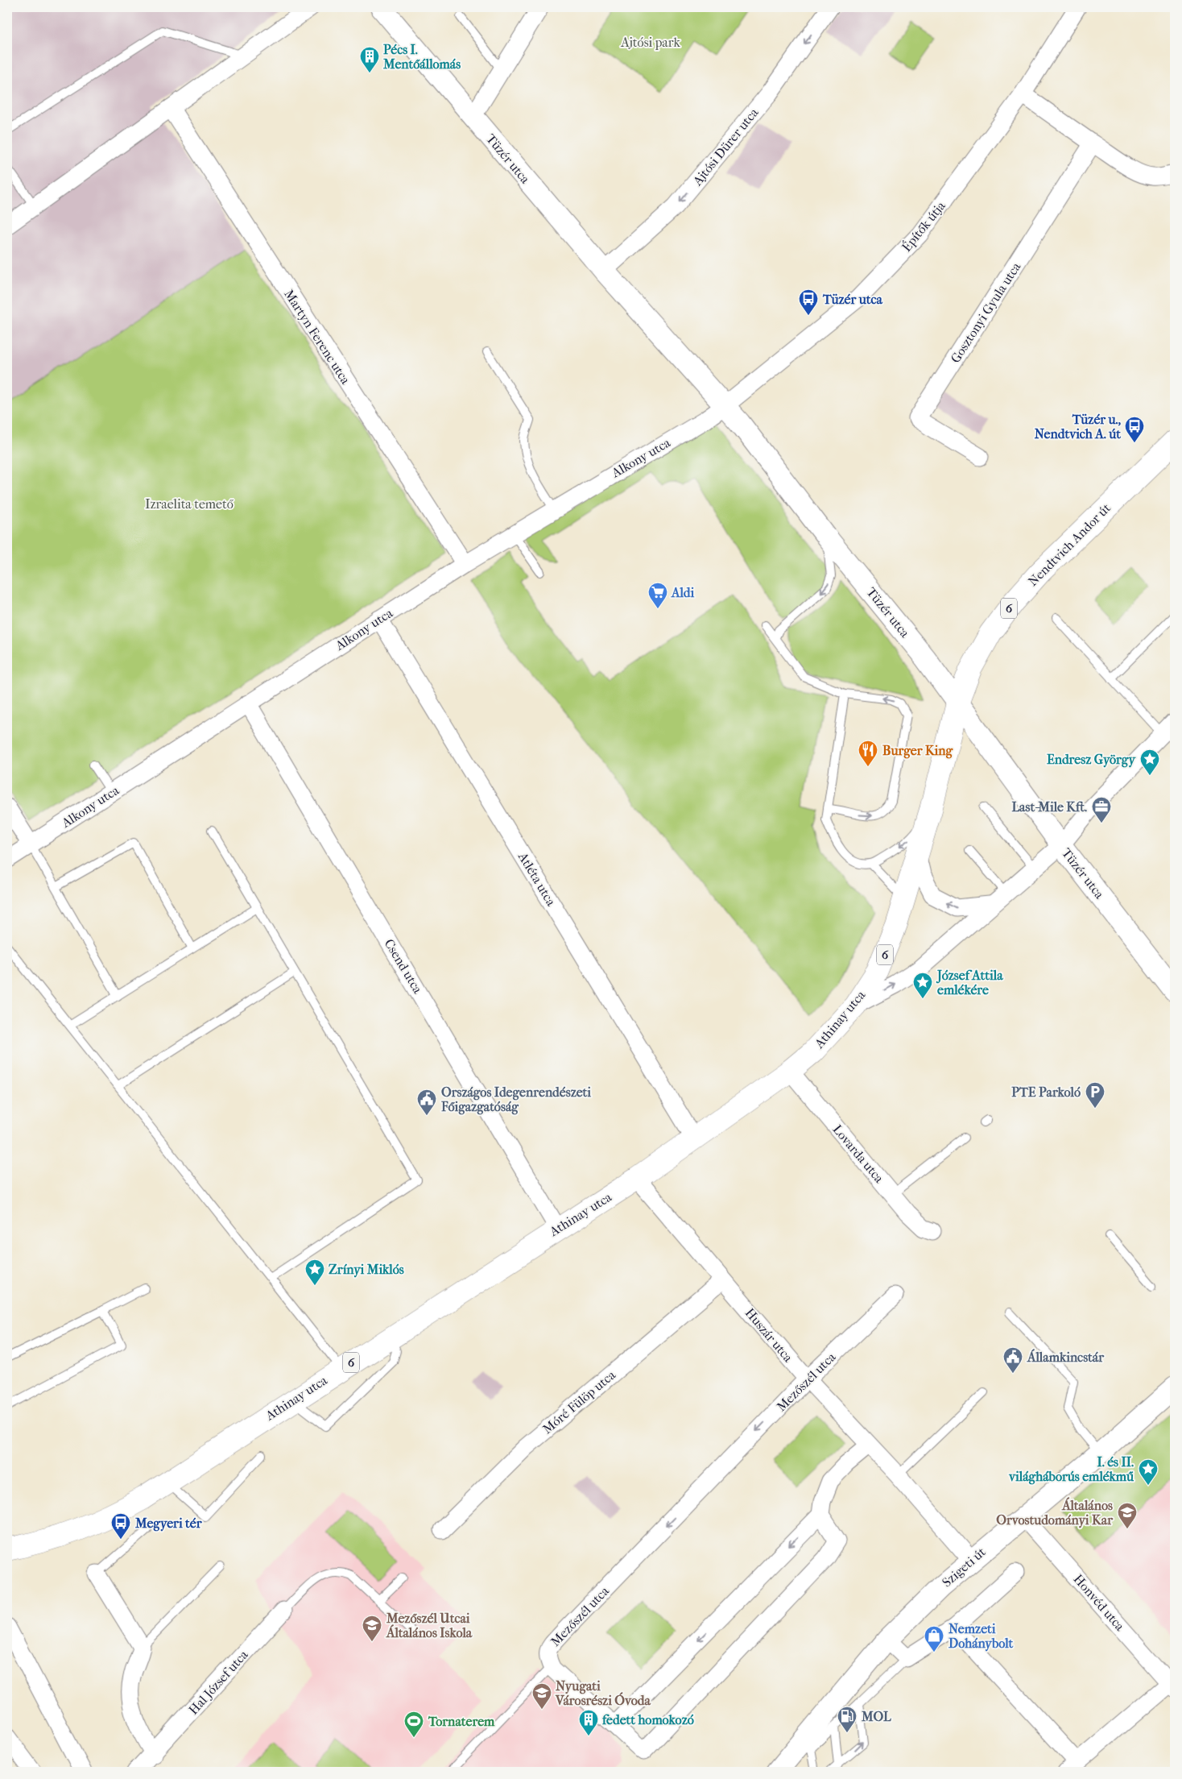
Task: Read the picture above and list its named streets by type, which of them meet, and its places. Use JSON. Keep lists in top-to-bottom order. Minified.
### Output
{"streets":{"main road":["Nendtvich Andor út","6","Athinay utca"],"street":["Ajtósi Dürer utca","Tüzér utca","Építők útja","Gosztonyi Gyula utca","Martyn Ferenc utca","Alkony utca","Atléta utca","Csend utca","Lovarda utca","Huszár utca","Mezőszél utca","Móré Fülöp utca","Szigeti út","Honvéd utca","Hal József utca"]},"crossings":[["Ajtósi Dürer utca","Tüzér utca"],["Tüzér utca","Építők útja"],["Tüzér utca","Alkony utca"],["Tüzér utca","Nendtvich Andor út"],["Tüzér utca","Athinay utca"],["Építők útja","Alkony utca"],["Martyn Ferenc utca","Alkony utca"],["Alkony utca","Atléta utca"],["Alkony utca","Csend utca"],["Nendtvich Andor út","Athinay utca"],["Atléta utca","Athinay utca"],["Csend utca","Athinay utca"],["Athinay utca","Lovarda utca"],["Athinay utca","Huszár utca"],["Huszár utca","Mezőszél utca"],["Huszár utca","Móré Fülöp utca"],["Huszár utca","Szigeti út"],["Szigeti út","Honvéd utca"]],"one_way":["Ajtósi Dürer utca"],"parks":["Ajtósi park","Izraelita temető"],"places":{"building":["Pécs I. Mentőállomás","fedett homokozó"],"bus stop":["Tüzér utca","Tüzér u., Nendtvich A. út","Megyeri tér"],"supermarket":["Aldi"],"restaurant":["Burger King"],"place":["Endresz György","József Attila emlékére","Zrínyi Miklós","I. és II. világháborús emlékmű"],"office":["Last-Mile Kft."],"parking":["PTE Parkoló"],"public building":["Országos Idegenrendészeti Főigazgatóság","Államkincstár"],"school or university":["Általános Orvostudományi Kar","Mezőszél Utcai Általános Iskola","Nyugati Városrészi Óvoda"],"shop":["Nemzeti Dohánybolt"],"fuel station":["MOL"],"sports":["Tornaterem"]}}
